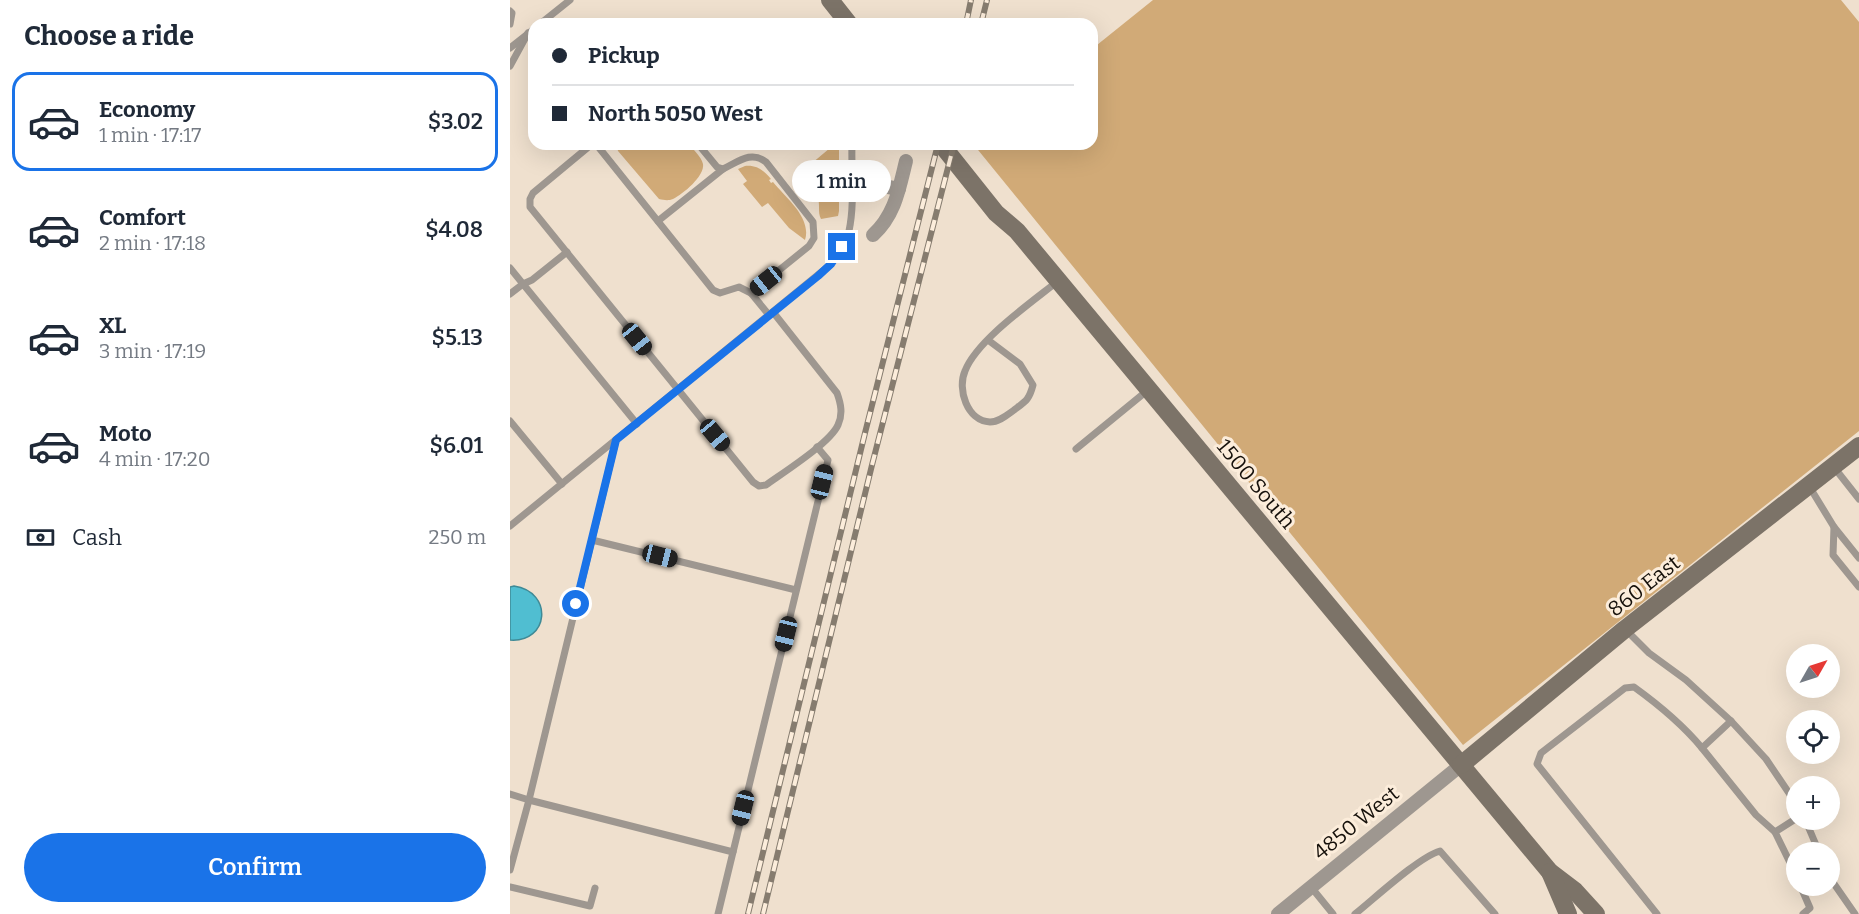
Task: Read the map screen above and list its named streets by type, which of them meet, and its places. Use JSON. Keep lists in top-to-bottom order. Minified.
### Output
{"streets":{"street":["1500 South","860 East","4850 West"]},"crossings":[["1500 South","860 East"],["1500 South","4850 West"],["860 East","4850 West"]],"north":"top right","page":{"heading":"Choose a ride","banner":["Pickup","North 5050 West"],"list":[{"name":"Economy","note":"1 min · 17:17","value":"$3.02"},{"name":"Comfort","note":"2 min · 17:18","value":"$4.08"},{"name":"XL","note":"3 min · 17:19","value":"$5.13"},{"name":"Moto","note":"4 min · 17:20","value":"$6.01"}],"bubble":"1 min","pay":["Cash","250 m"],"map_buttons":["+","−"],"buttons":"Confirm"}}
